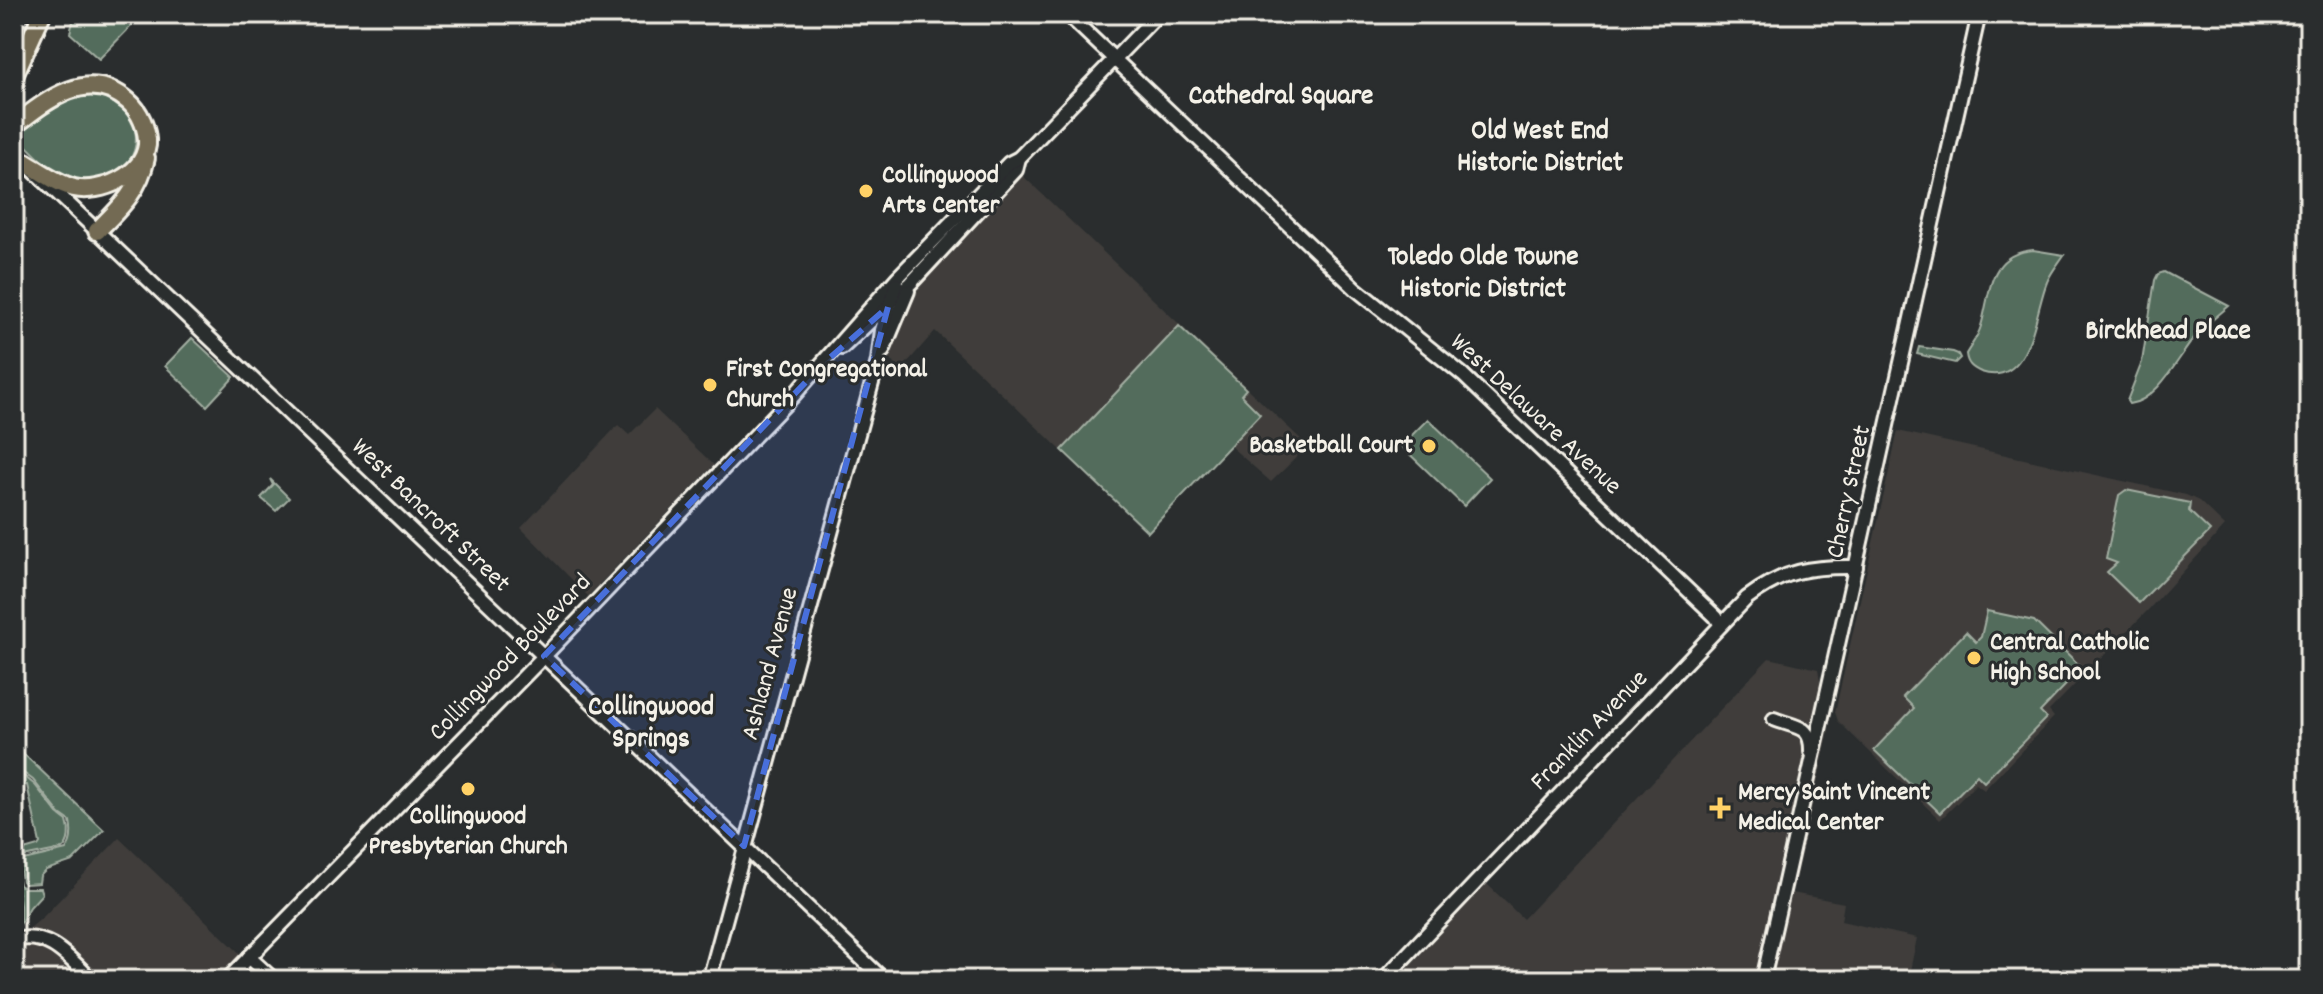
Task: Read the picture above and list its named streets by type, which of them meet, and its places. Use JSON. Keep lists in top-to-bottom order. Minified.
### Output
{"streets":{"street":["West Delaware Avenue","Cherry Street","West Bancroft Street","Collingwood Boulevard","Ashland Avenue","Franklin Avenue"]},"crossings":[["West Delaware Avenue","Collingwood Boulevard"],["West Delaware Avenue","Franklin Avenue"],["Cherry Street","Franklin Avenue"],["West Bancroft Street","Collingwood Boulevard"],["West Bancroft Street","Ashland Avenue"],["Collingwood Boulevard","Ashland Avenue"]],"districts":["Cathedral Square","Old West End Historic District","Toledo Olde Towne Historic District","Birckhead Place","Collingwood Springs"],"places":{"other":["Collingwood Arts Center","First Congregational Church","Basketball Court","Central Catholic High School","Collingwood Presbyterian Church"],"health":["Mercy Saint Vincent Medical Center"]}}
